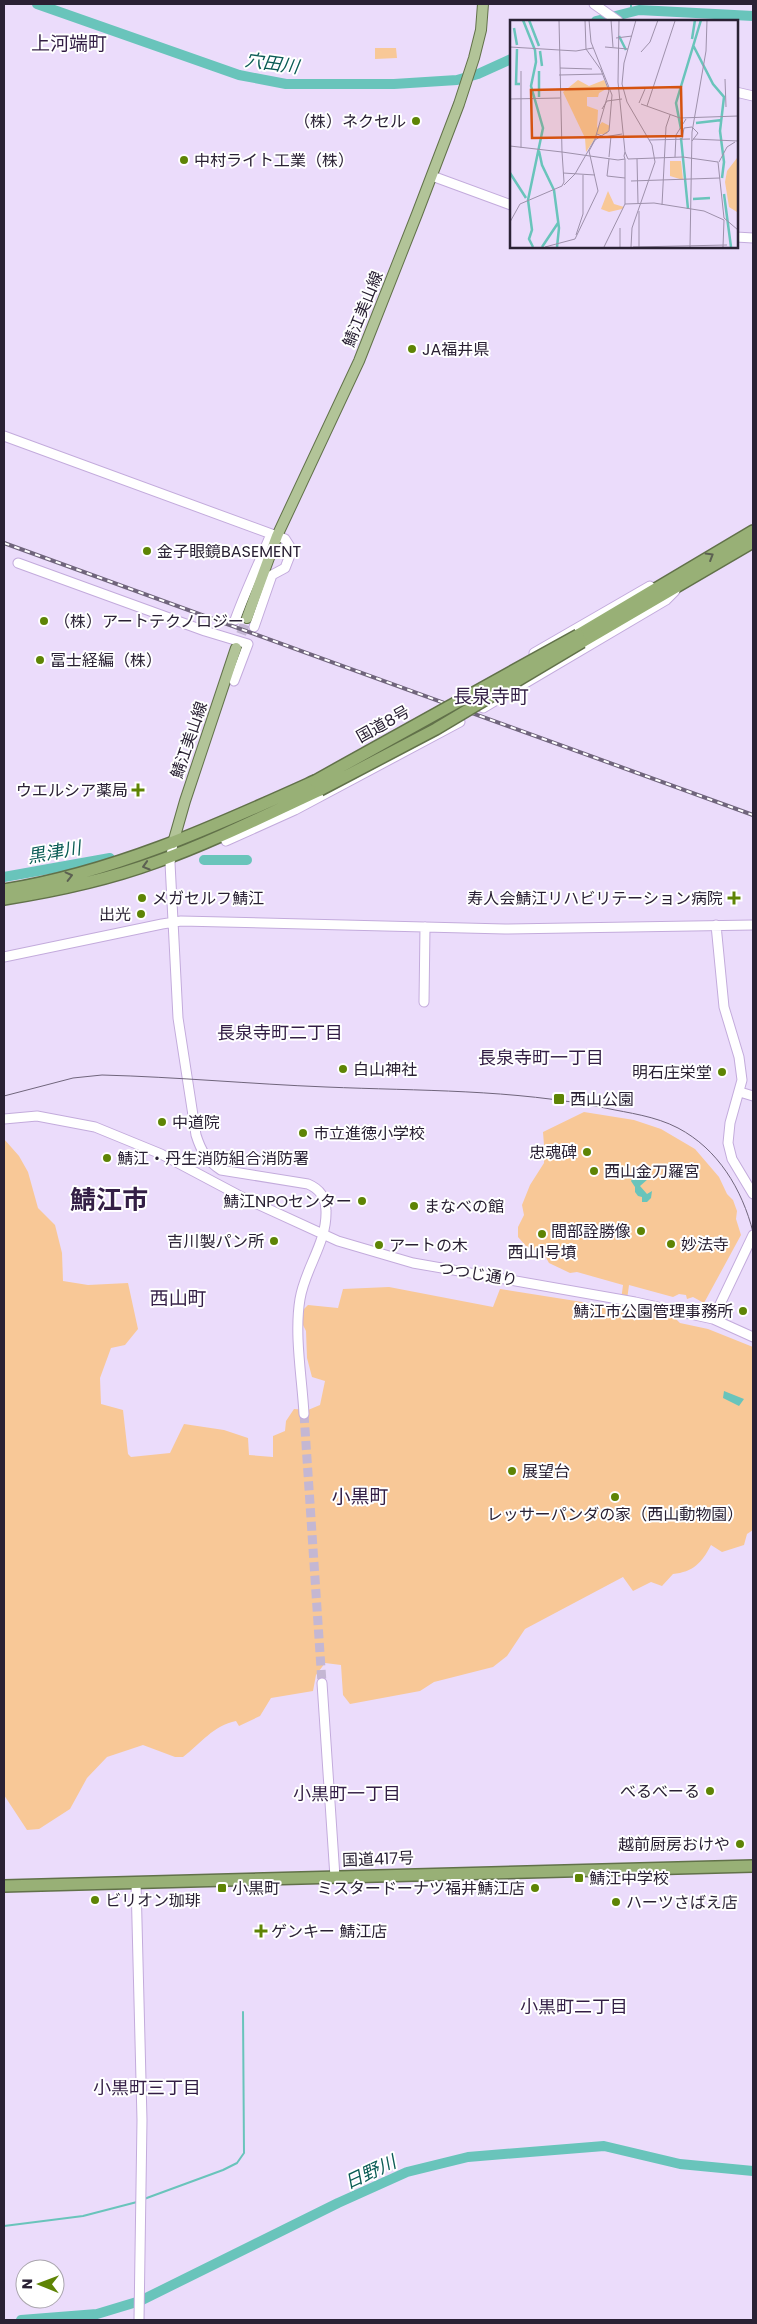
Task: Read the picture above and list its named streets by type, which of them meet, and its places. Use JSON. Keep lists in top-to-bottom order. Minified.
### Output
{"streets":{"highway":["国道8号","国道417号"],"main road":["鯖江美山線"],"street":["つつじ通り"]},"crossings":[["鯖江美山線","国道8号"]],"districts":["上河端町","長泉寺町","長泉寺町二丁目","長泉寺町一丁目","鯖江市","西山町","小黒町","小黒町一丁目","小黒町二丁目","小黒町三丁目"],"water":["穴田川","黒津川","日野川"],"places":{"other":["（株）ネクセル","中村ライト工業（株）","JA福井県","金子眼鏡BASEMENT","（株）アートテクノロジー","冨士経編（株）","メガセルフ鯖江","出光","白山神社","明石庄栄堂","中道院","市立進徳小学校","忠魂碑","鯖江・丹生消防組合消防署","西山金刀羅宮","鯖江NPOセンター","まなべの館","間部詮勝像","西山1号墳","吉川製パン所","妙法寺","アートの木","鯖江市公園管理事務所","展望台","レッサーパンダの家（西山動物園）","べるべーる","越前厨房おけや","ミスタードーナツ福井鯖江店","ビリオン珈琲","ハーツさばえ店"],"health":["ウエルシア薬局","寿人会鯖江リハビリテーション病院","ゲンキー 鯖江店"],"transit":["西山公園","鯖江中学校","小黒町"]},"north":"left"}
